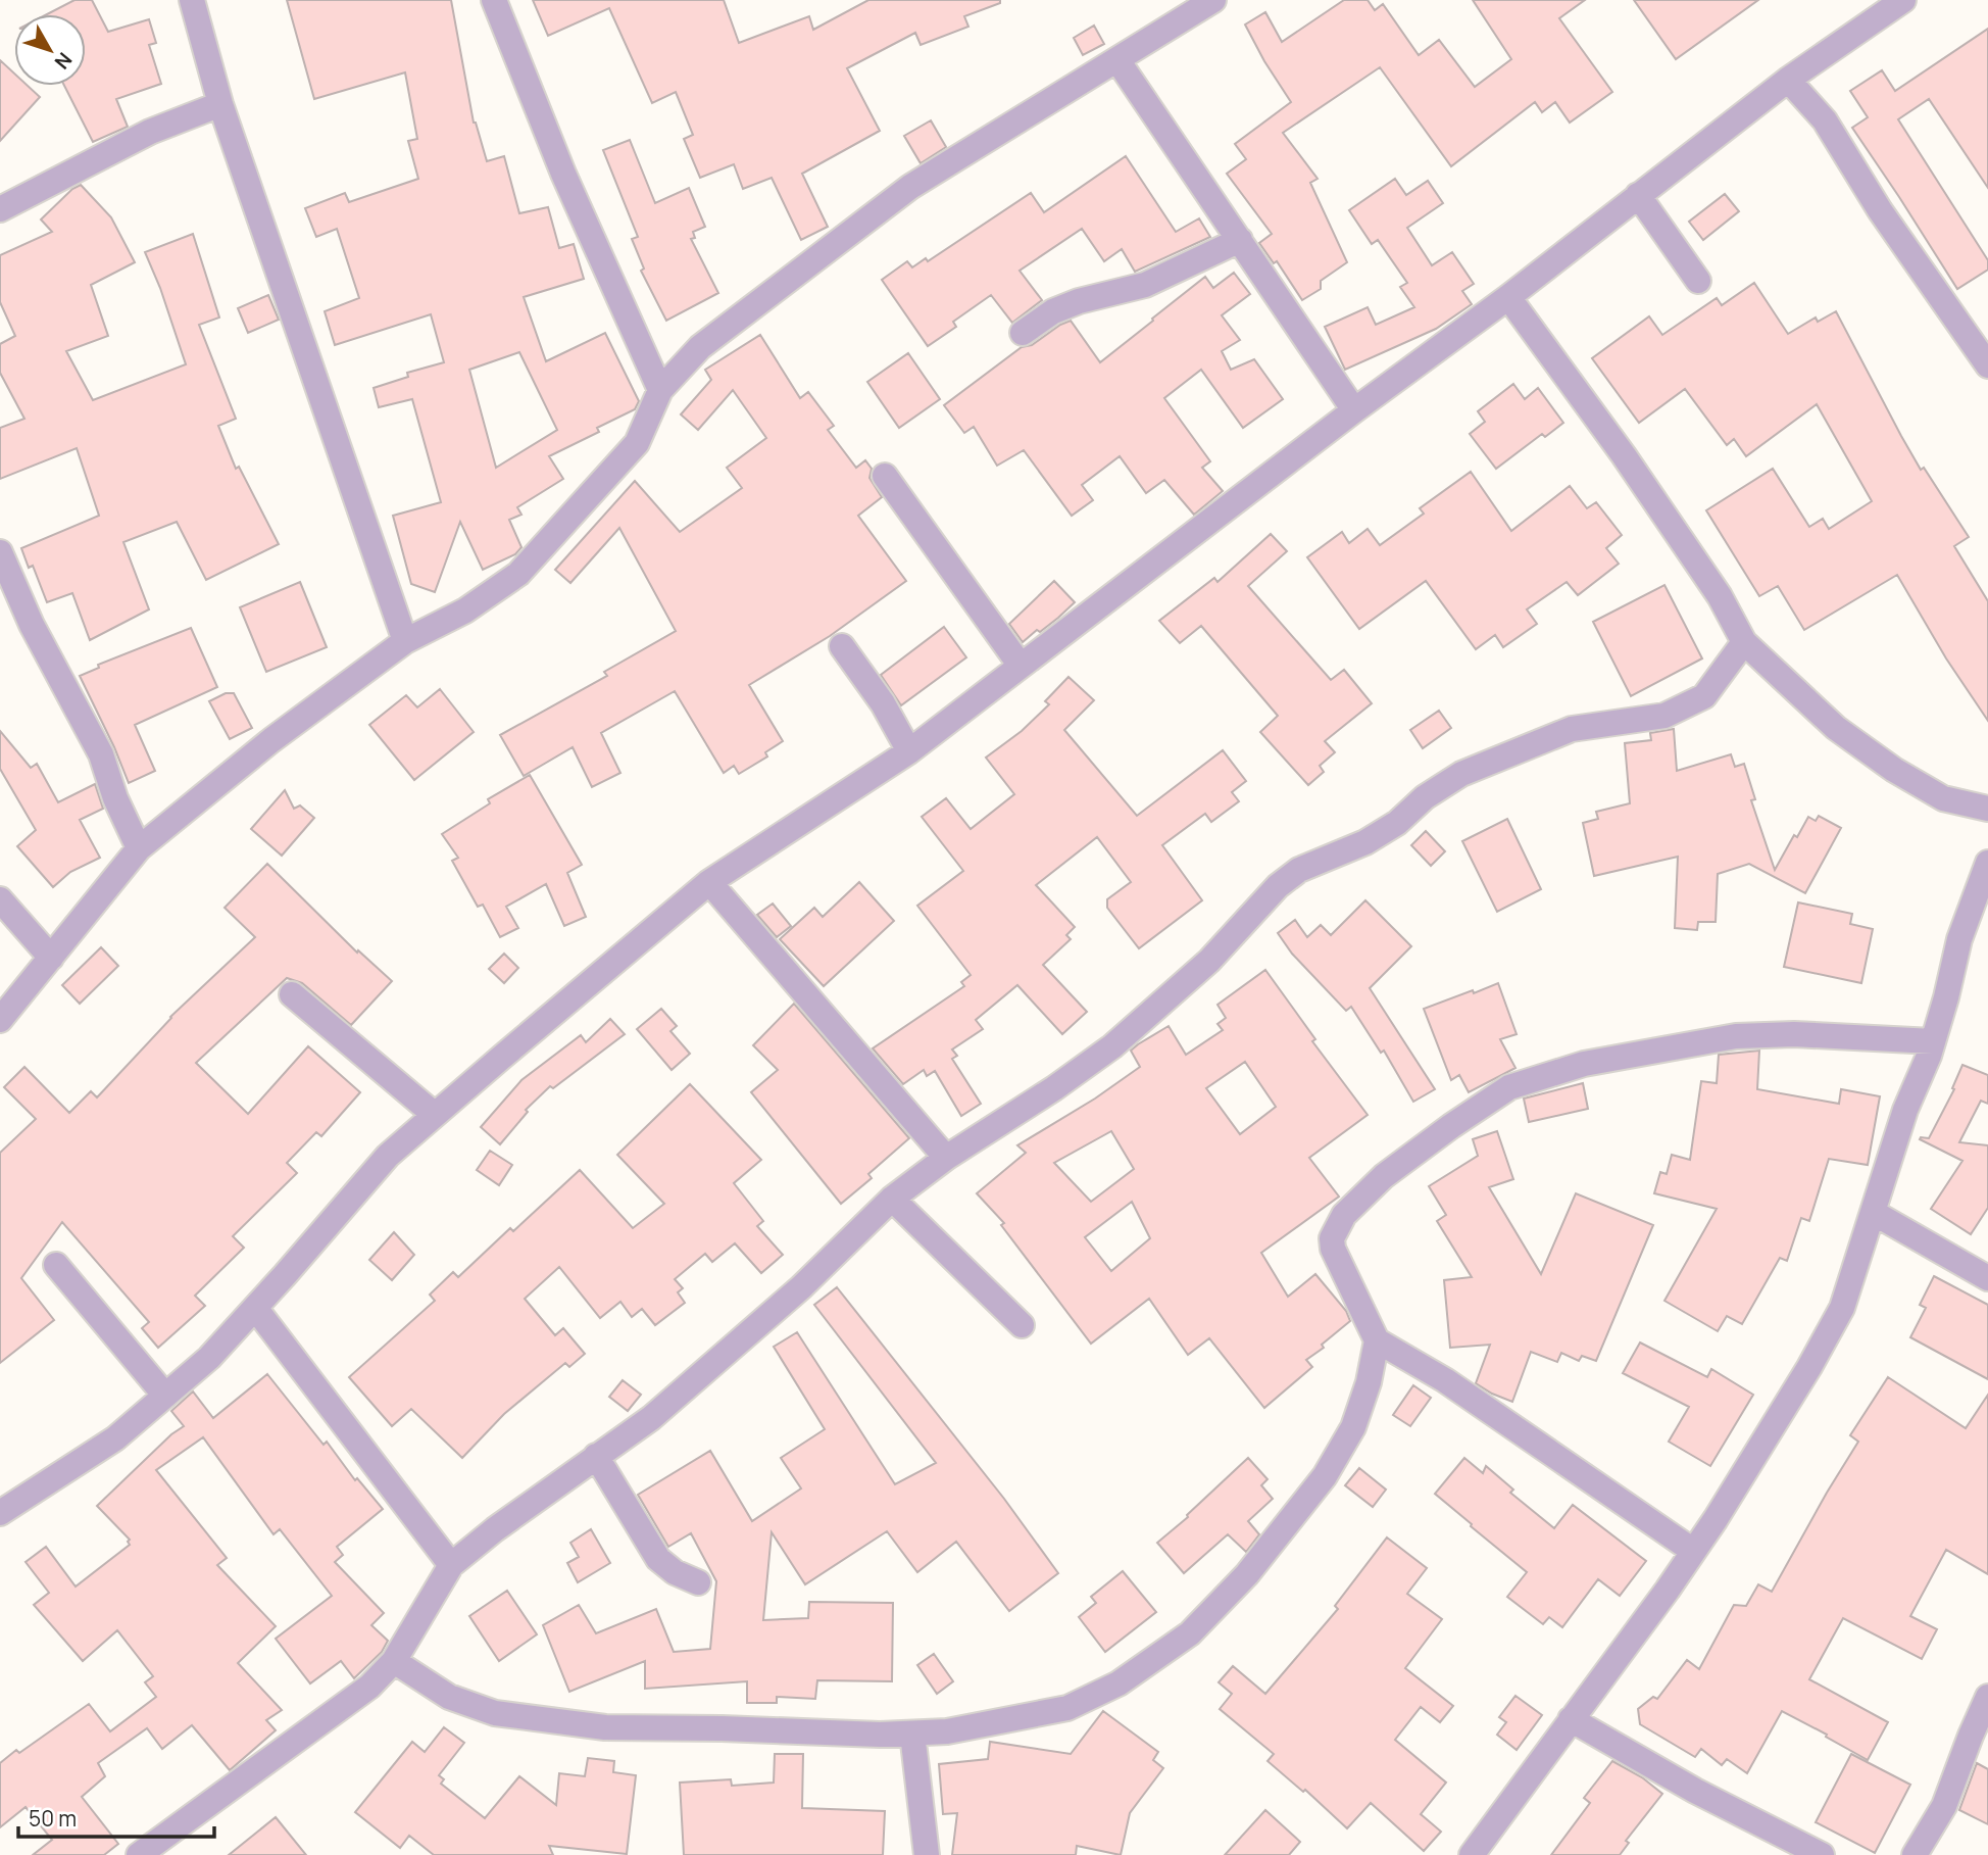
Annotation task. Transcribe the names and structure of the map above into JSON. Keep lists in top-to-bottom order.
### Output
{
  "scale_bar": "50 m",
  "north": "bottom right"
}
